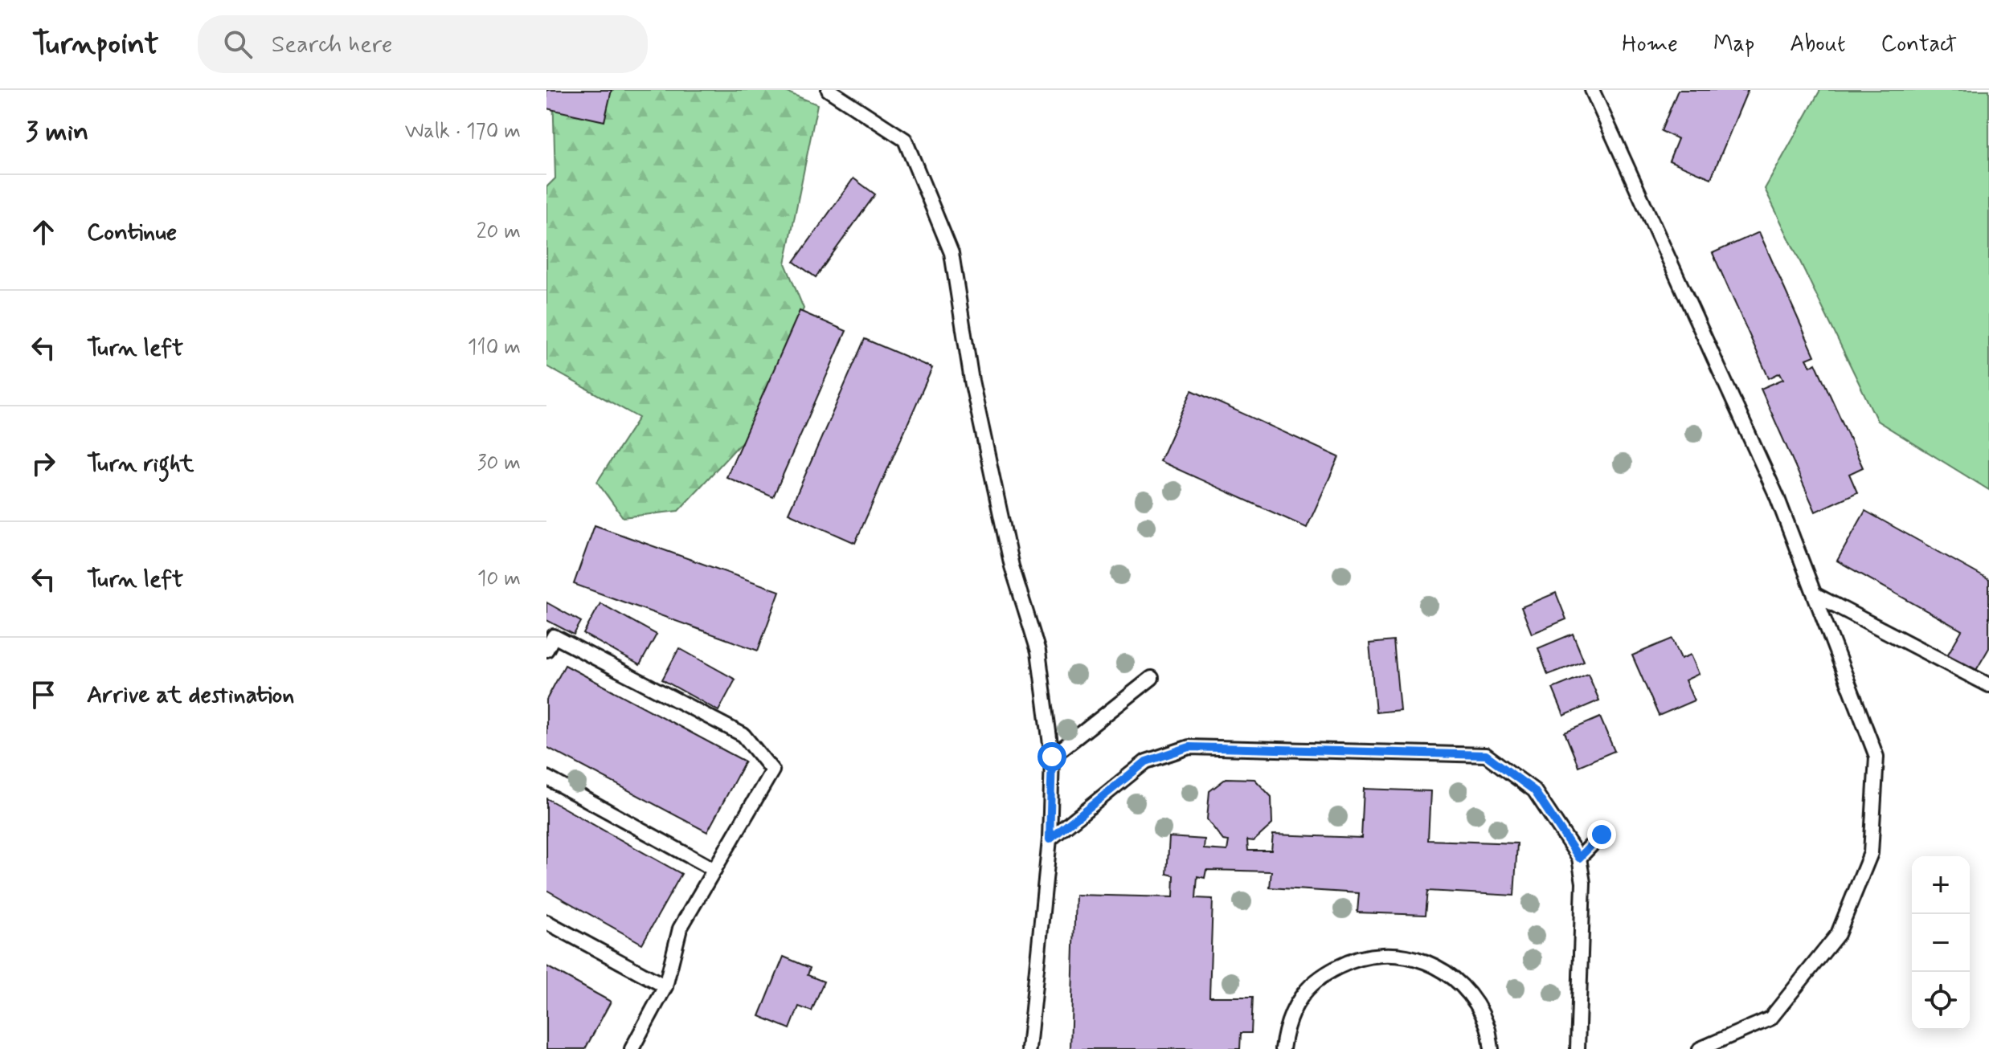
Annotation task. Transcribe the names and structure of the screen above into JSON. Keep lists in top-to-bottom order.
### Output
{
  "page": {
    "header": "Turnpoint",
    "search": "Search here",
    "nav": [
      "Home",
      "Map",
      "About",
      "Contact"
    ],
    "heading": ["3 min", "Walk · 170 m"],
    "list": [
      ["Continue", "20 m"],
      ["Turn left", "110 m"],
      ["Turn right", "30 m"],
      ["Turn left", "10 m"],
      "Arrive at destination"
    ],
    "map_buttons": ["+", "−"]
  }
}
